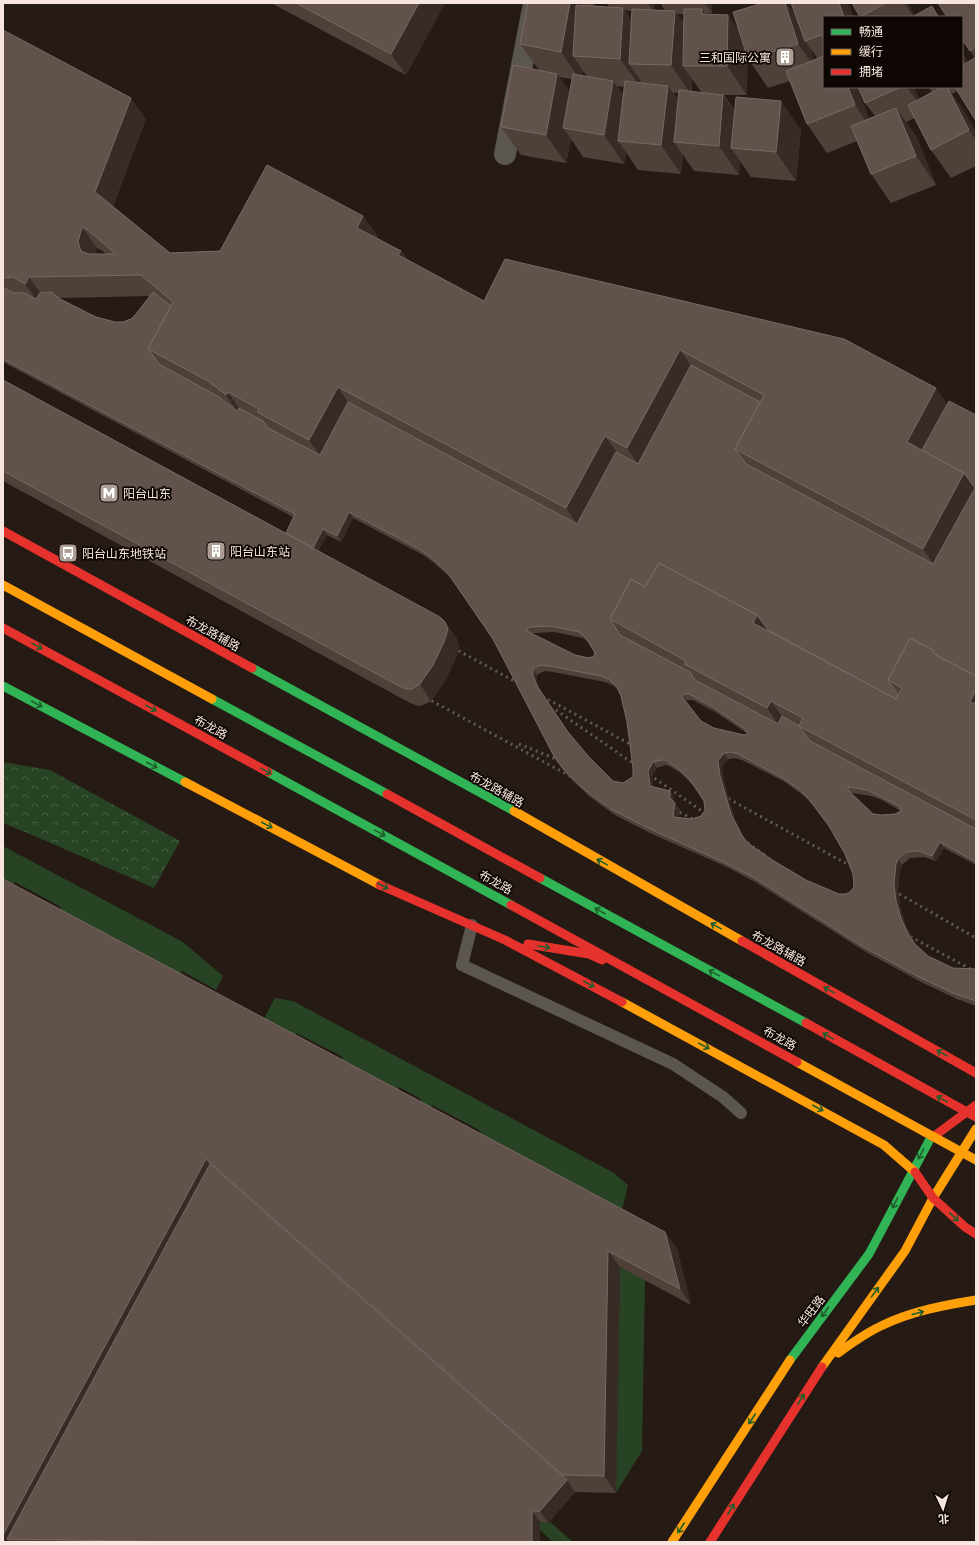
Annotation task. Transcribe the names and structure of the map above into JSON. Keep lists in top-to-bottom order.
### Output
{
  "streets": {
    "main road": ["布龙路辅路", "布龙路", "华旺路"]
  },
  "one_way": ["布龙路辅路"],
  "places": {
    "building": ["三和国际公寓", "阳台山东站"],
    "metro station": ["阳台山东"],
    "bus stop": ["阳台山东地铁站"]
  },
  "legend": ["畅通", "缓行", "拥堵"],
  "north": "bottom"
}
